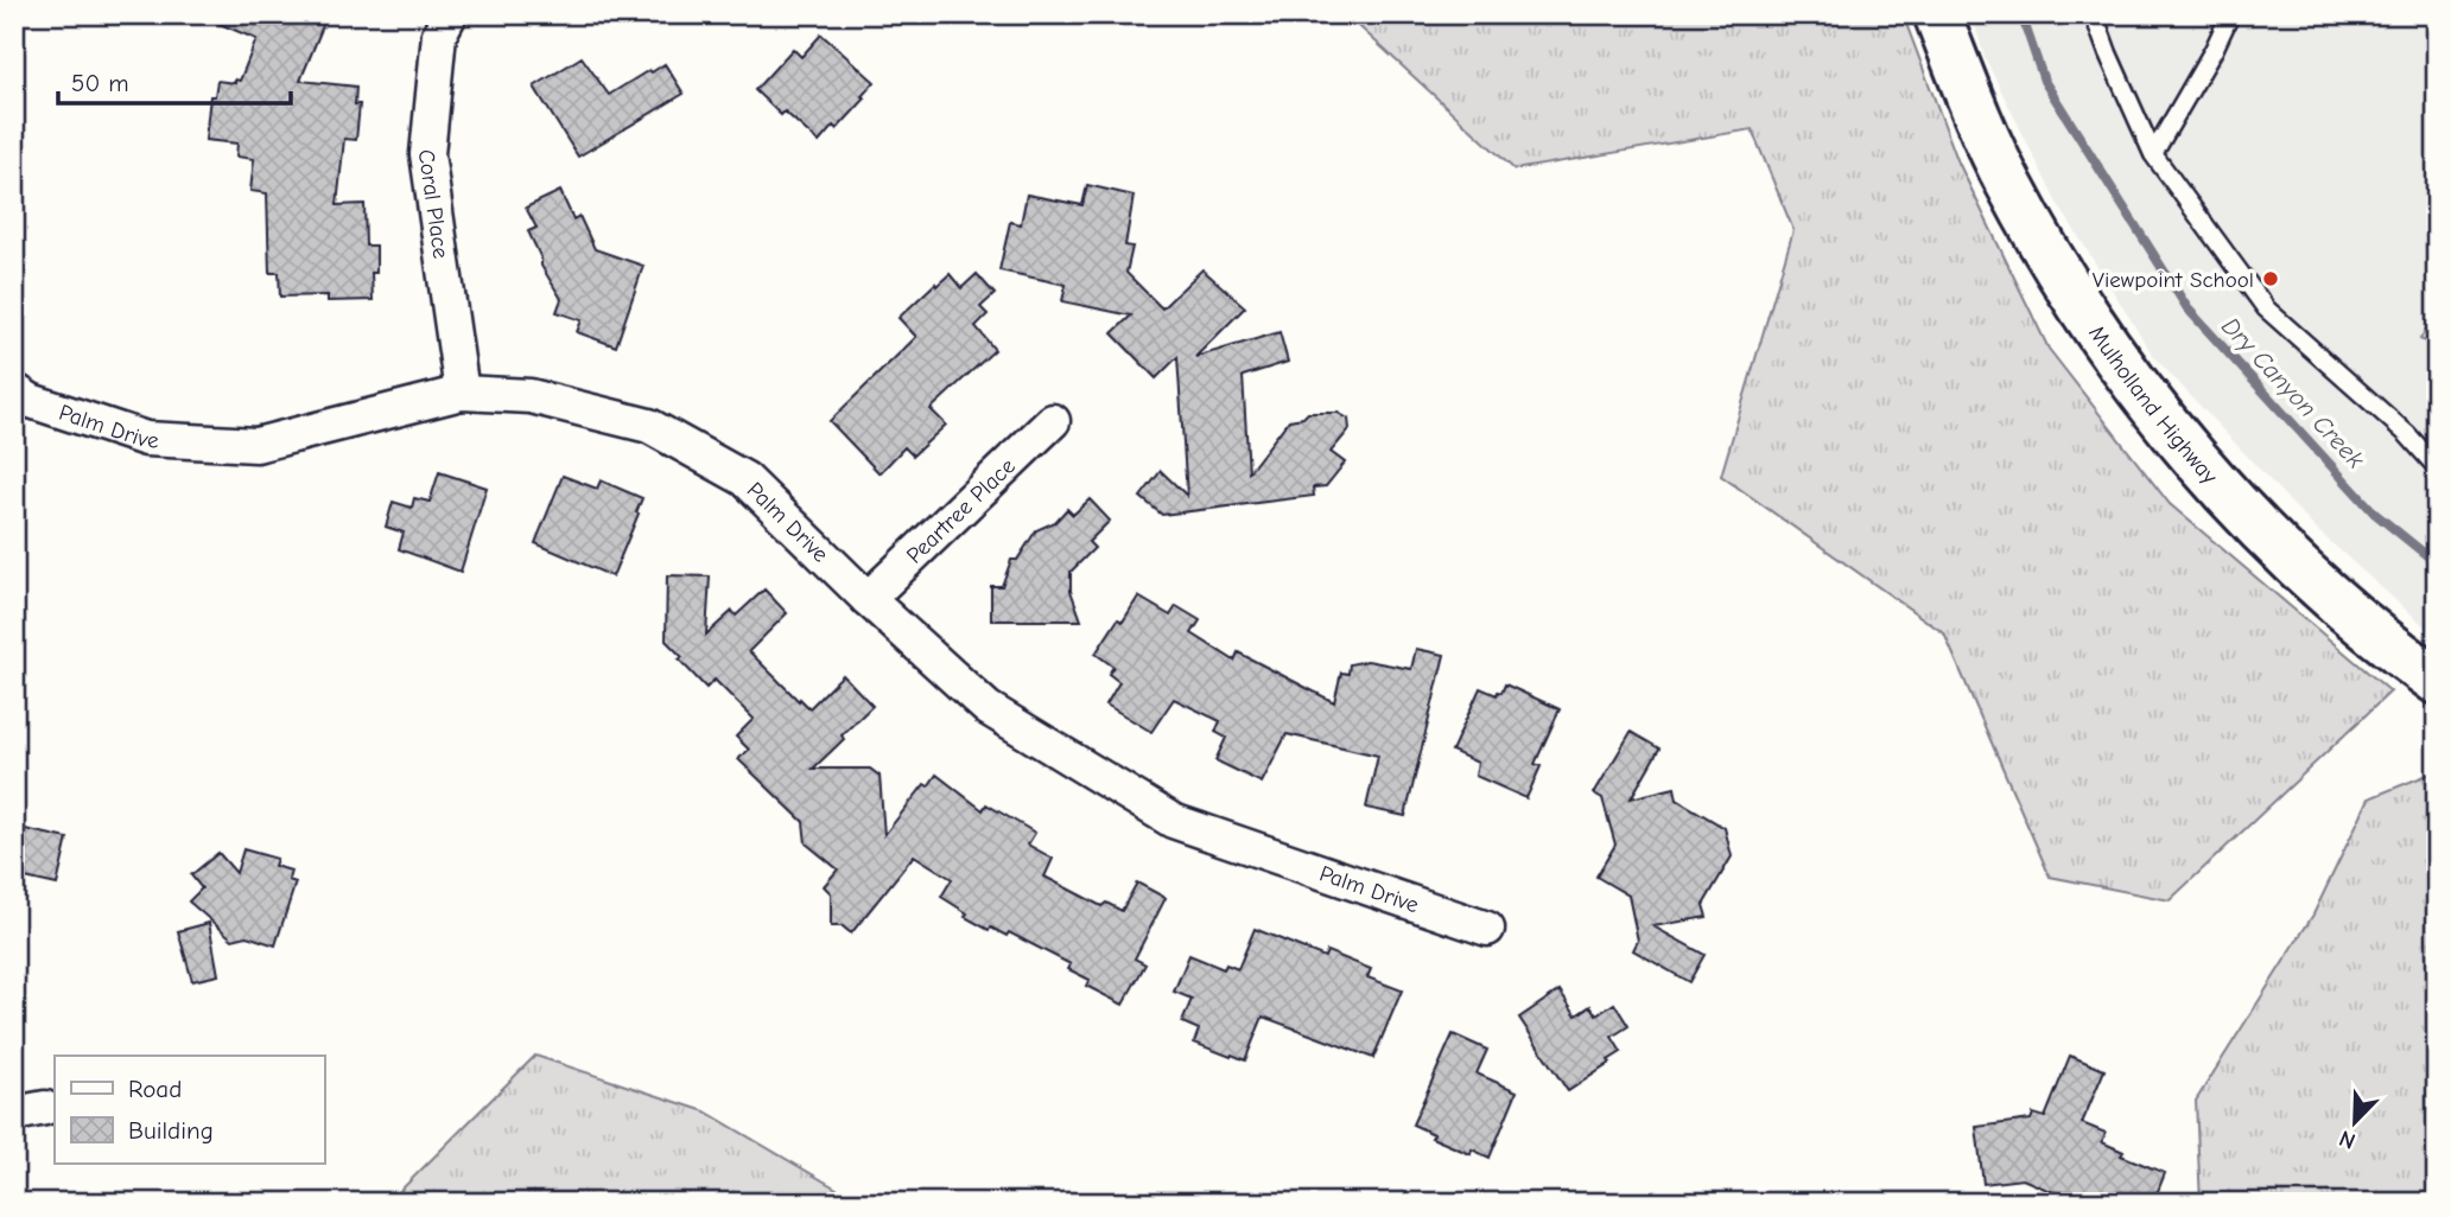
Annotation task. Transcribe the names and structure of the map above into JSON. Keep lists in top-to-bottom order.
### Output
{
  "streets": {
    "main road": ["Mulholland Highway"],
    "street": ["Coral Place", "Palm Drive", "Peartree Place"]
  },
  "crossings": [
    ["Coral Place", "Palm Drive"],
    ["Palm Drive", "Peartree Place"]
  ],
  "water": ["Dry Canyon Creek"],
  "places": ["Viewpoint School"],
  "legend": ["Road", "Building"],
  "scale_bar": "50 m",
  "north": "bottom left"
}
